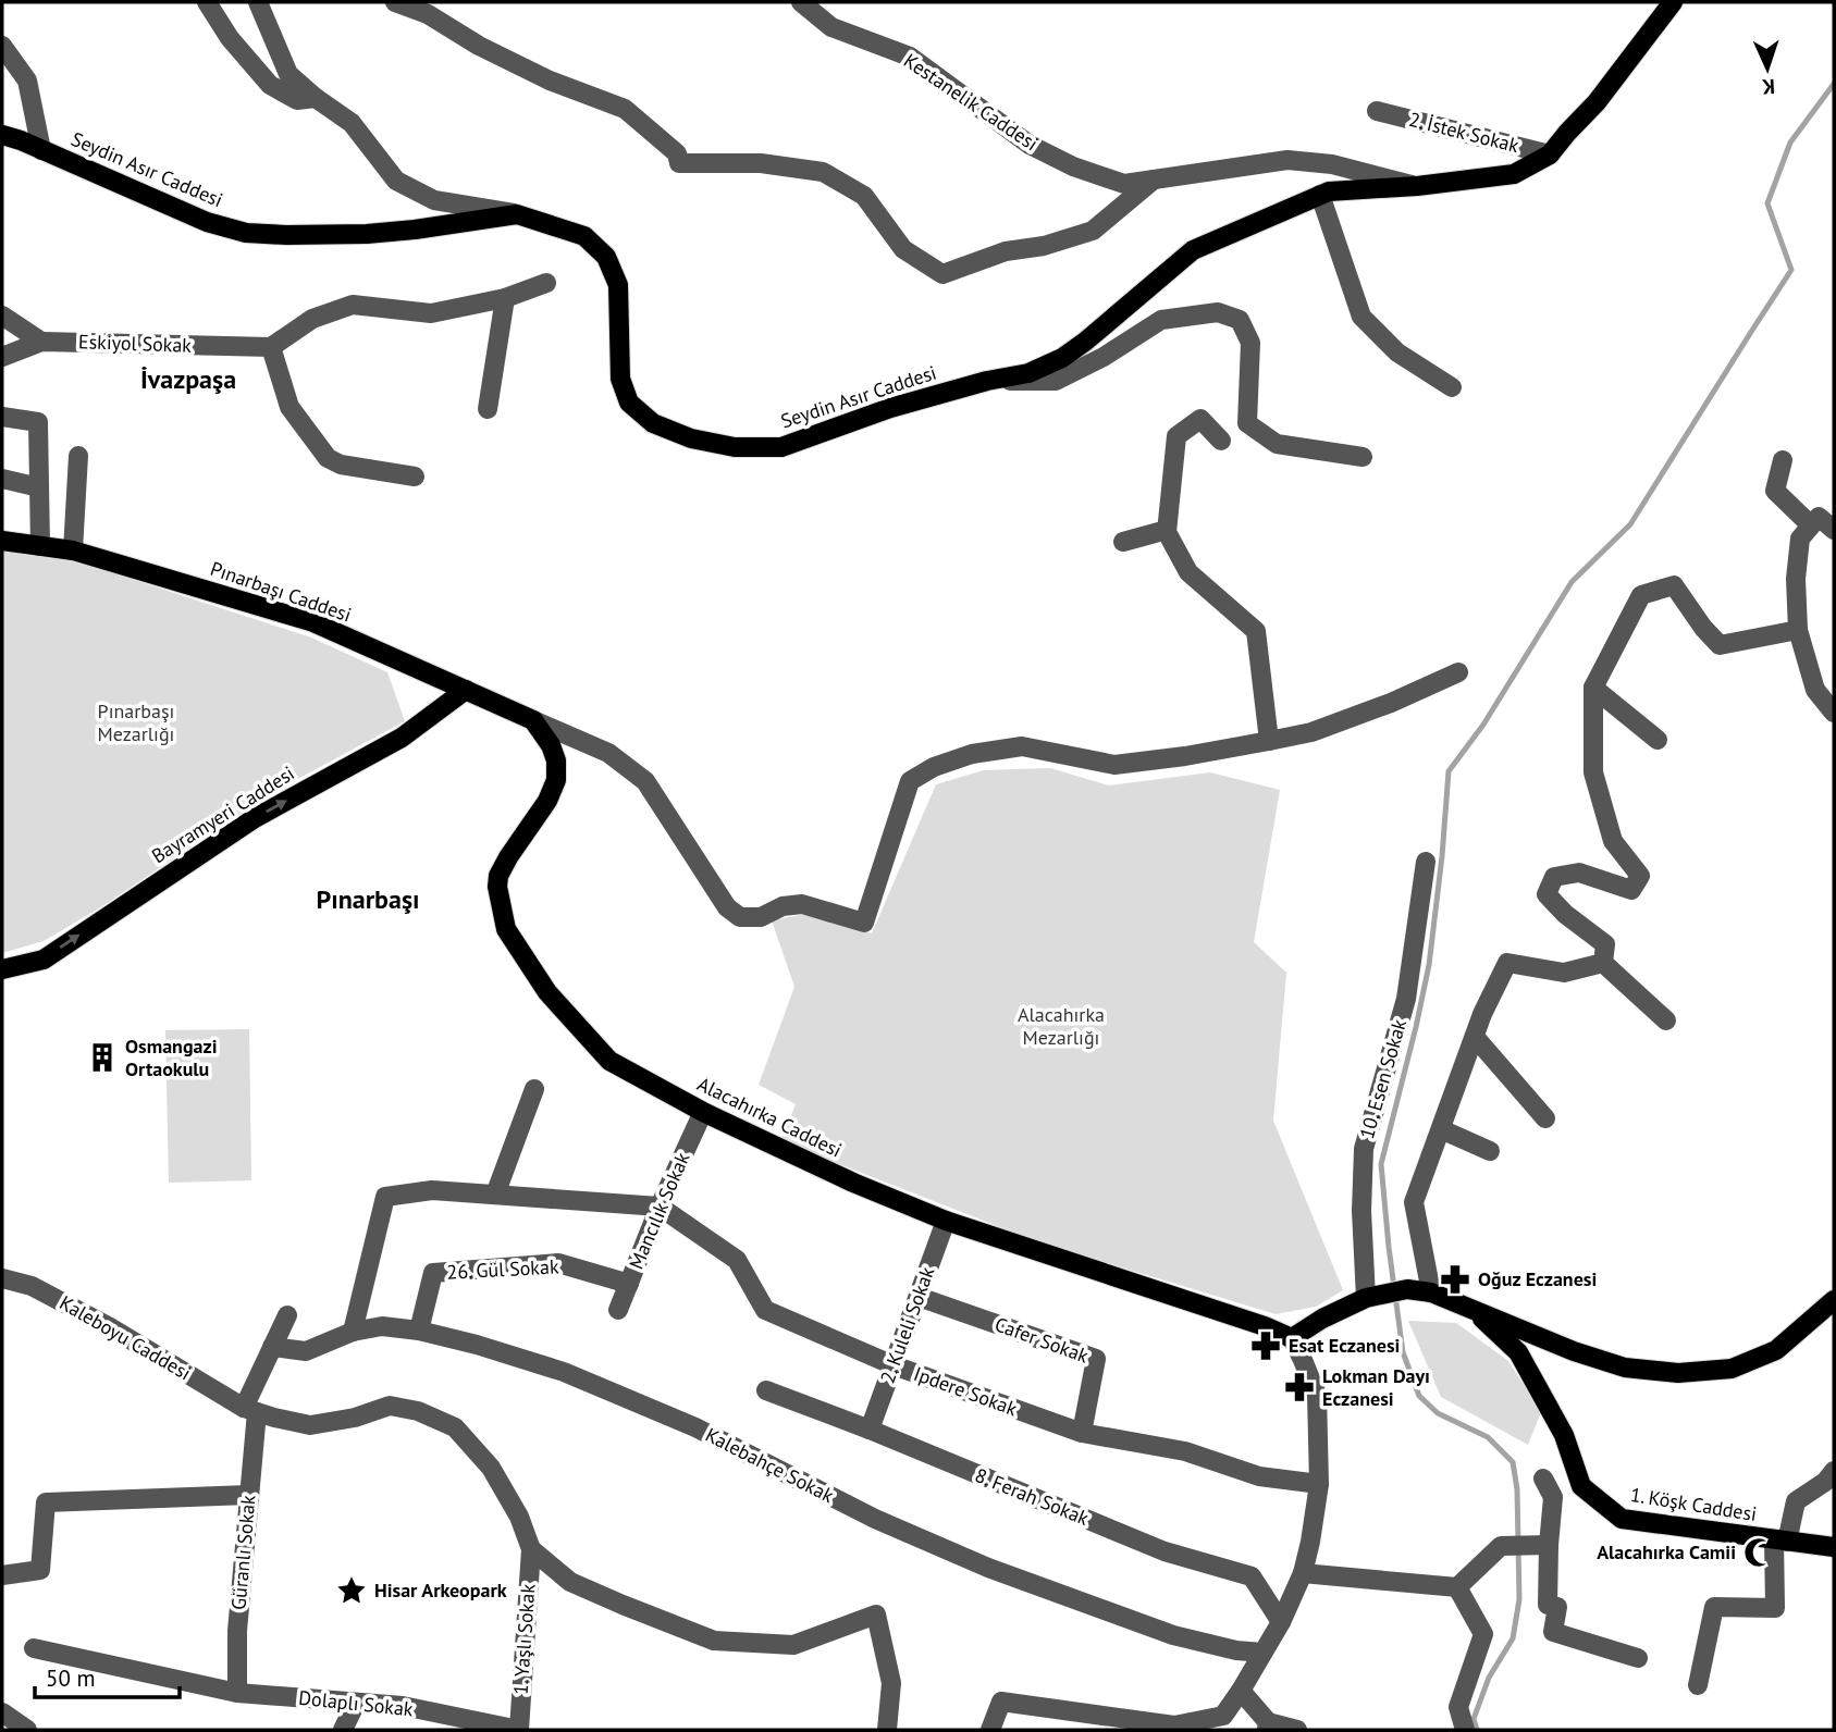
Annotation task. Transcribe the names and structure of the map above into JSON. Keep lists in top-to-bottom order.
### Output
{
  "streets": {
    "main road": [
      "Seydin Asır Caddesi",
      "Pınarbaşı Caddesi",
      "Bayramyeri Caddesi",
      "Alacahırka Caddesi",
      "1. Köşk Caddesi"
    ],
    "street": [
      "Kestanelik Caddesi",
      "2. İstek Sokak",
      "Eskiyol Sokak",
      "10. Esen Sokak",
      "Mancılık Sokak",
      "26. Gül Sokak",
      "2. Kuleli Sokak",
      "Kaleboyu Caddesi",
      "Cafer Sokak",
      "Ipdere Sokak",
      "Kalebahçe Sokak",
      "8. Ferah Sokak",
      "Güranlı Sokak",
      "1. Yaşlı Sokak",
      "Dolaplı Sokak"
    ]
  },
  "crossings": [
    ["Kestanelik Caddesi", "Seydin Asır Caddesi"],
    ["2. İstek Sokak", "Seydin Asır Caddesi"],
    ["Pınarbaşı Caddesi", "Bayramyeri Caddesi"],
    ["Pınarbaşı Caddesi", "Alacahırka Caddesi"],
    ["Alacahırka Caddesi", "Mancılık Sokak"],
    ["Alacahırka Caddesi", "2. Kuleli Sokak"],
    ["Mancılık Sokak", "26. Gül Sokak"],
    ["Mancılık Sokak", "Ipdere Sokak"],
    ["26. Gül Sokak", "Kalebahçe Sokak"],
    ["2. Kuleli Sokak", "Cafer Sokak"],
    ["2. Kuleli Sokak", "Ipdere Sokak"],
    ["2. Kuleli Sokak", "8. Ferah Sokak"],
    ["Kaleboyu Caddesi", "Güranlı Sokak"],
    ["Kaleboyu Caddesi", "1. Yaşlı Sokak"],
    ["Cafer Sokak", "Ipdere Sokak"],
    ["Kalebahçe Sokak", "Güranlı Sokak"],
    ["Güranlı Sokak", "Dolaplı Sokak"],
    ["1. Yaşlı Sokak", "Dolaplı Sokak"]
  ],
  "one_way": ["Bayramyeri Caddesi"],
  "districts": ["İvazpaşa", "Pınarbaşı"],
  "parks": ["Pınarbaşı Mezarlığı", "Alacahırka Mezarlığı"],
  "places": {
    "building": ["Osmangazi Ortaokulu"],
    "pharmacy": ["Oğuz Eczanesi", "Esat Eczanesi", "Lokman Dayı Eczanesi"],
    "mosque": ["Alacahırka Camii"],
    "place": ["Hisar Arkeopark"]
  },
  "scale_bar": "50 m",
  "north": "bottom"
}
